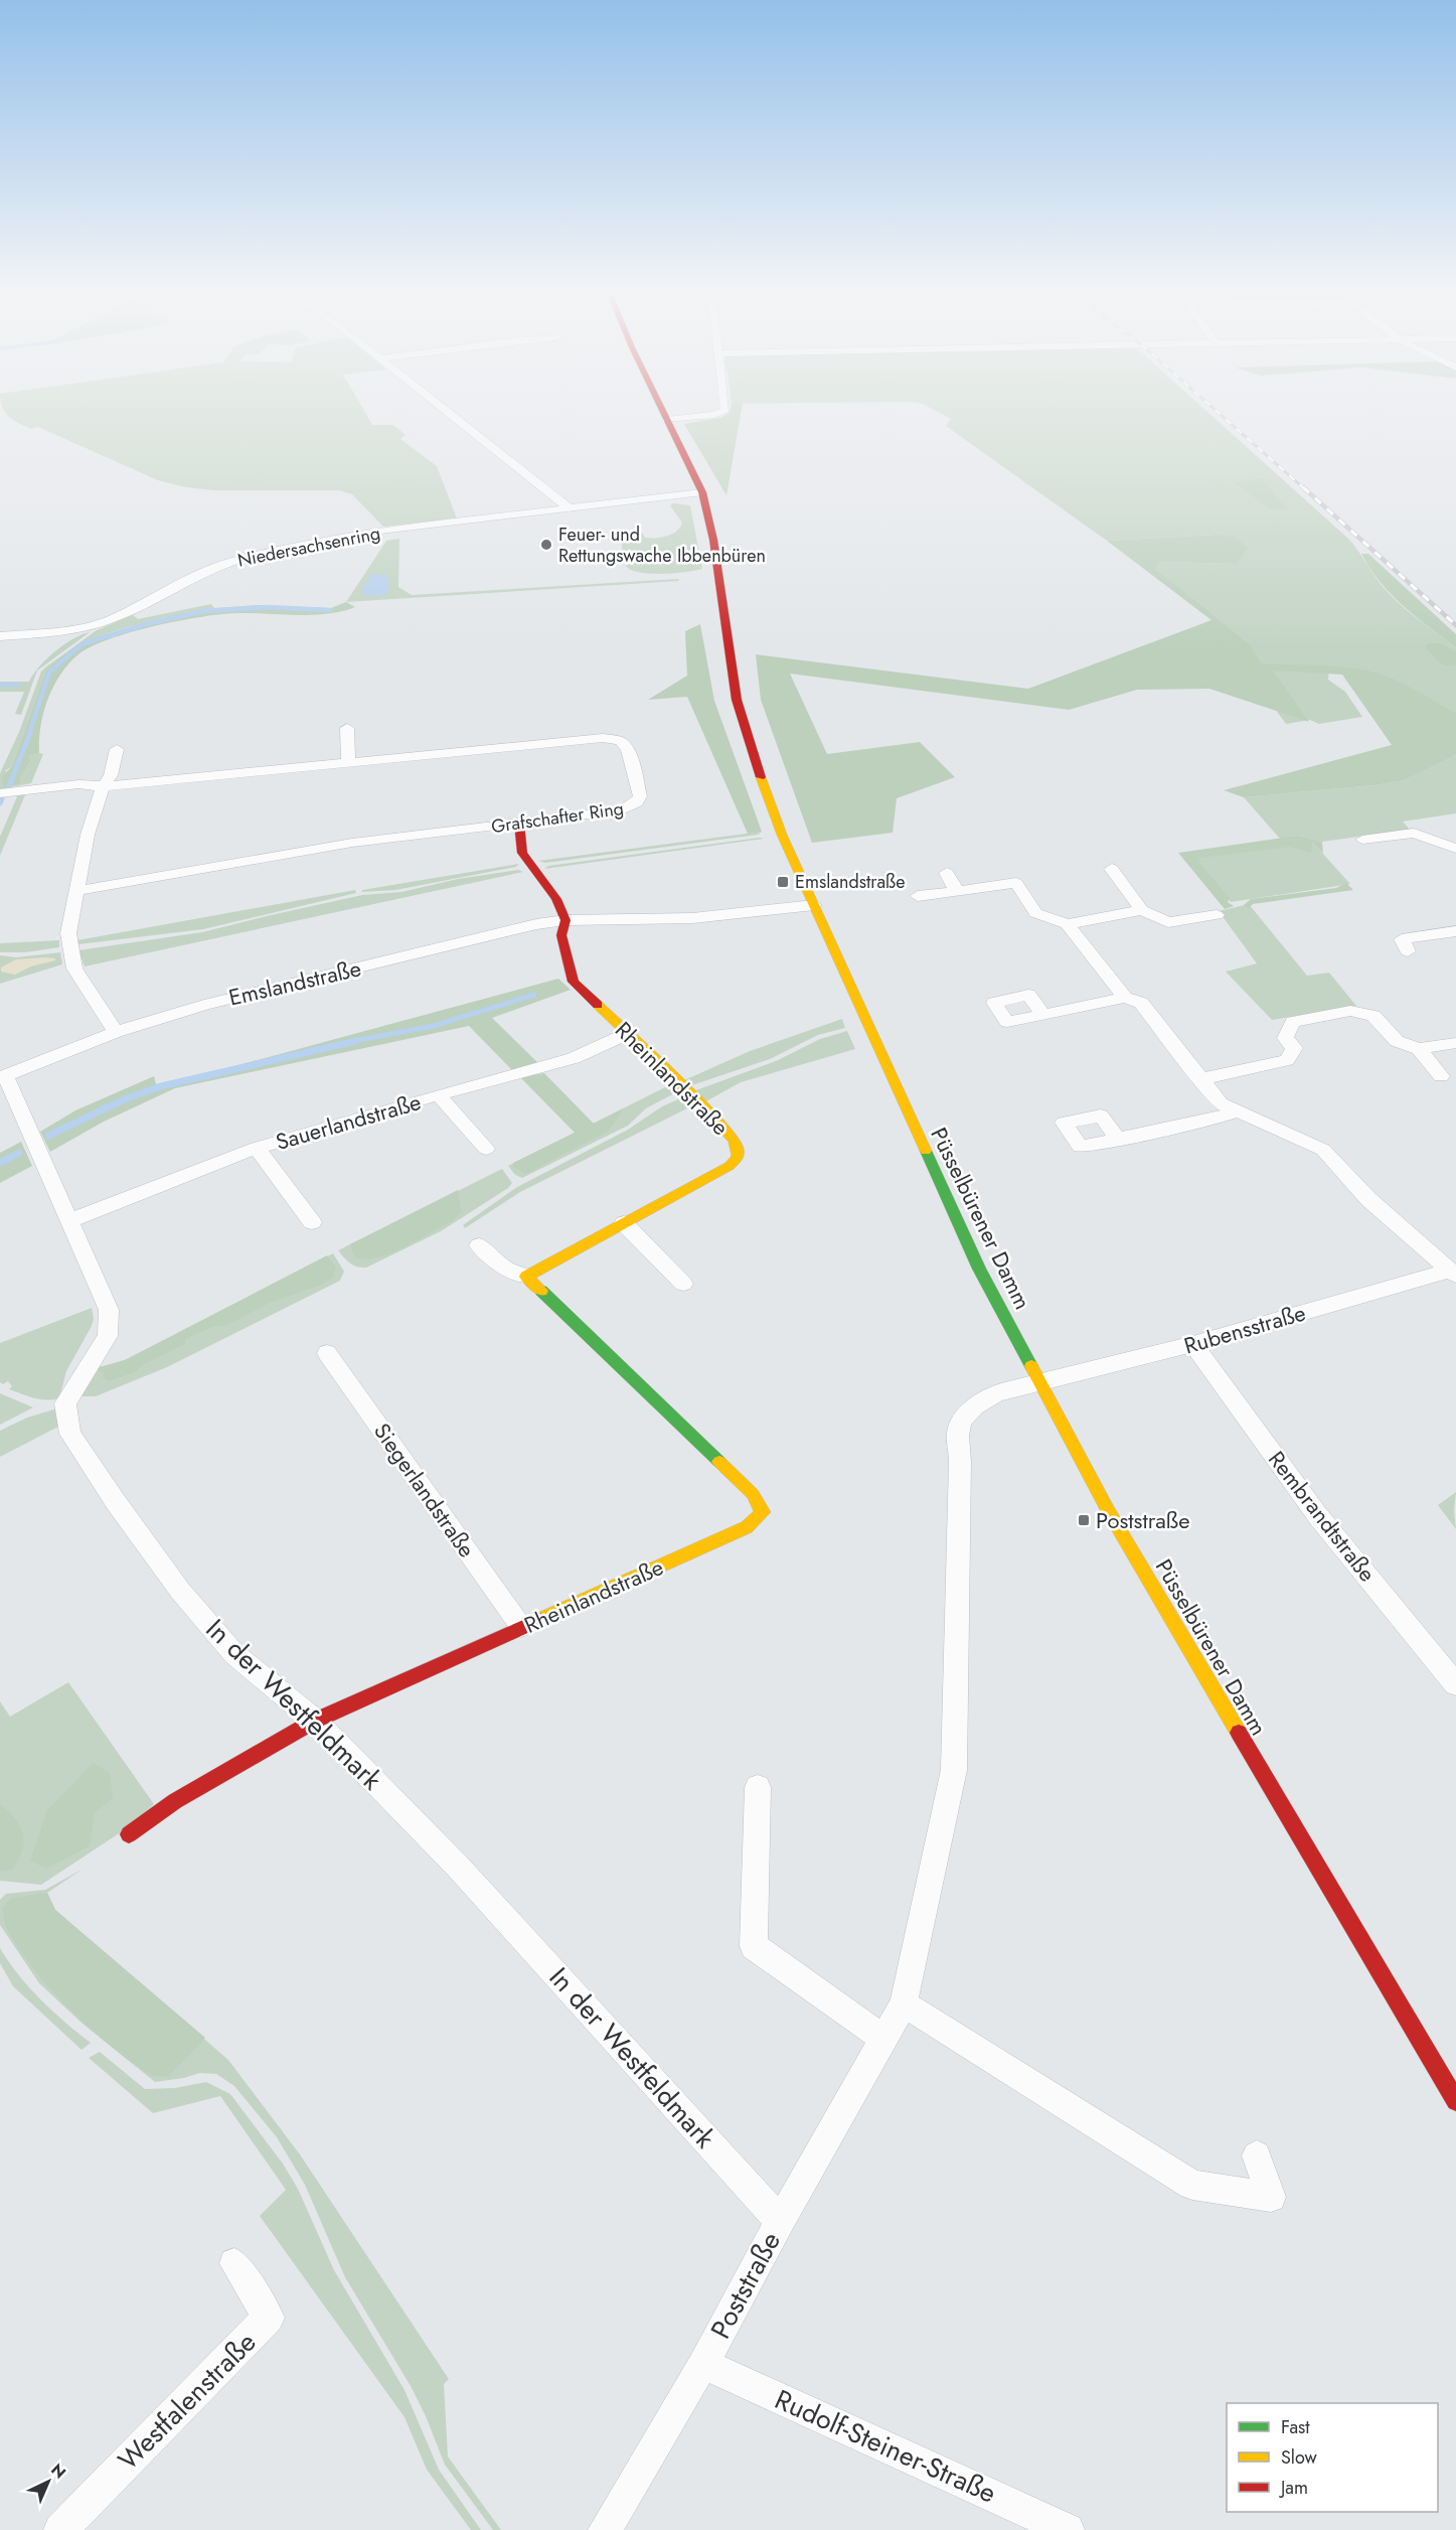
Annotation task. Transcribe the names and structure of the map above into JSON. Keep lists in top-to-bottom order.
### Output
{
  "streets": {
    "main road": ["Rheinlandstraße", "Püsselbürener Damm"],
    "street": [
      "Niedersachsenring",
      "Grafschafter Ring",
      "Emslandstraße",
      "Sauerlandstraße",
      "Rubensstraße",
      "Siegerlandstraße",
      "Rembrandtstraße",
      "In der Westfeldmark",
      "Poststraße",
      "Westfalenstraße",
      "Rudolf-Steiner-Straße"
    ]
  },
  "crossings": [
    ["Niedersachsenring", "Püsselbürener Damm"],
    ["Emslandstraße", "Rheinlandstraße"],
    ["Emslandstraße", "Püsselbürener Damm"],
    ["Emslandstraße", "In der Westfeldmark"],
    ["Rheinlandstraße", "Sauerlandstraße"],
    ["Rheinlandstraße", "Siegerlandstraße"],
    ["Rheinlandstraße", "In der Westfeldmark"],
    ["Sauerlandstraße", "In der Westfeldmark"],
    ["Püsselbürener Damm", "Rubensstraße"],
    ["Püsselbürener Damm", "Poststraße"],
    ["Rubensstraße", "Rembrandtstraße"],
    ["Rubensstraße", "Poststraße"],
    ["In der Westfeldmark", "Poststraße"],
    ["Poststraße", "Rudolf-Steiner-Straße"]
  ],
  "places": {
    "other": ["Feuer- und Rettungswache Ibbenbüren"],
    "transit": ["Emslandstraße", "Poststraße"]
  },
  "legend": ["Fast", "Slow", "Jam"],
  "north": "top right"
}
